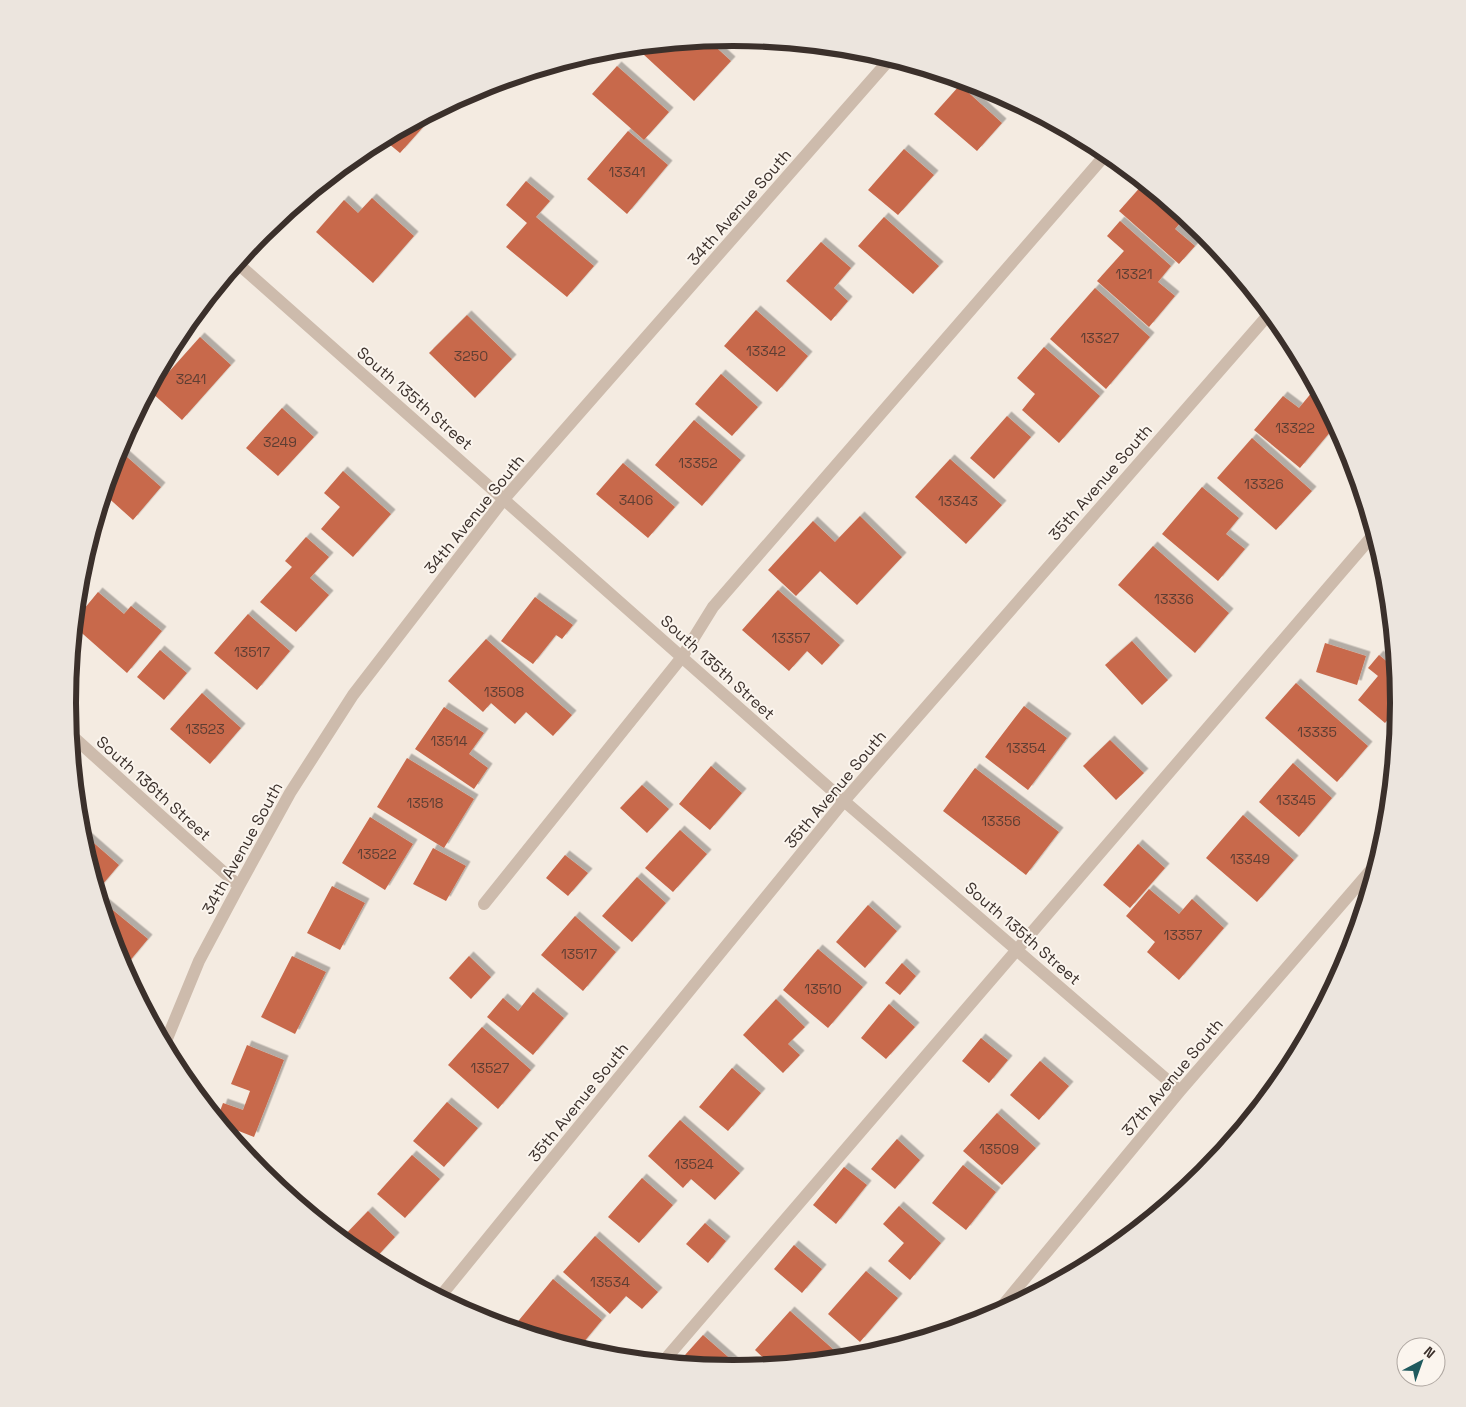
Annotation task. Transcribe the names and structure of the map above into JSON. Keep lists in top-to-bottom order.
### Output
{
  "streets": {
    "street": [
      "34th Avenue South",
      "South 135th Street",
      "35th Avenue South",
      "South 136th Street",
      "37th Avenue South"
    ]
  },
  "crossings": [
    ["34th Avenue South", "South 135th Street"],
    ["34th Avenue South", "South 136th Street"],
    ["South 135th Street", "35th Avenue South"],
    ["South 135th Street", "37th Avenue South"]
  ],
  "house_numbers": [
    "13341",
    "13321",
    "13327",
    "13342",
    "3250",
    "3241",
    "13322",
    "3249",
    "13352",
    "13326",
    "3406",
    "13343",
    "13336",
    "13357",
    "13517",
    "13508",
    "13523",
    "13335",
    "13514",
    "13354",
    "13345",
    "13518",
    "13356",
    "13522",
    "13349",
    "13357",
    "13517",
    "13510",
    "13527",
    "13509",
    "13524",
    "13534"
  ],
  "north": "top right"
}
